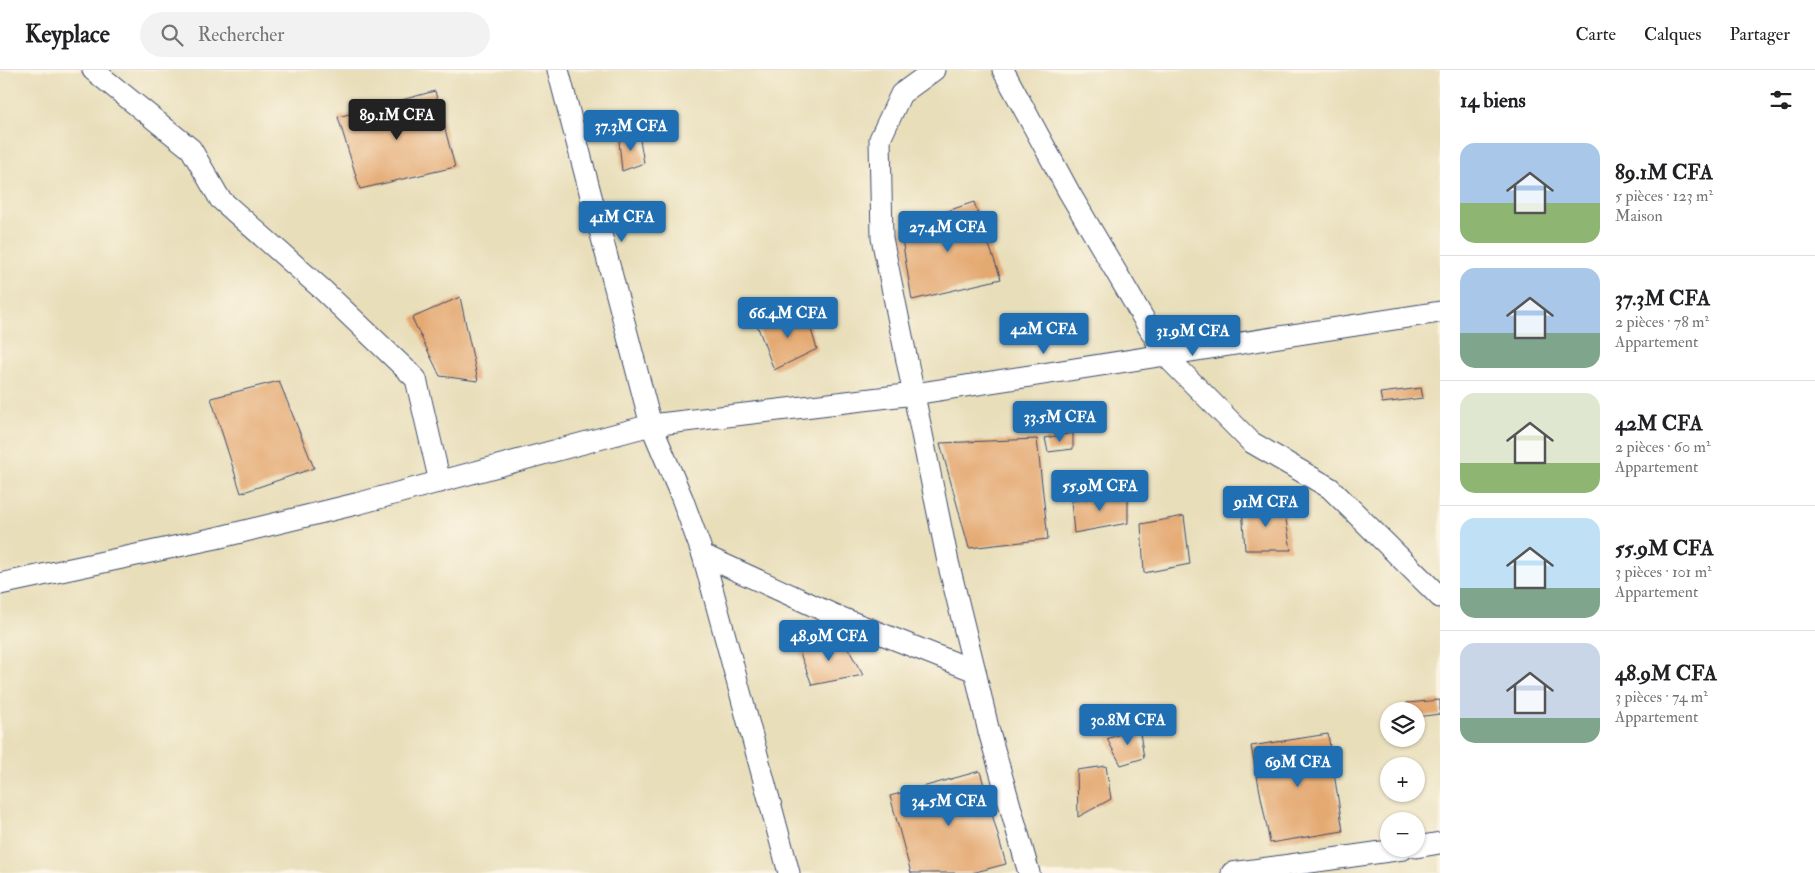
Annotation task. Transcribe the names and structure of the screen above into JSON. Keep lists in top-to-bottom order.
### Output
{
  "page": {
    "header": "Keyplace",
    "search": "Rechercher",
    "nav": ["Carte", "Calques", "Partager"],
    "heading": "14 biens",
    "price": [
      "89.1M CFA",
      "37.3M CFA",
      "41M CFA",
      "27.4M CFA",
      "66.4M CFA",
      "42M CFA",
      "31.9M CFA",
      "33.5M CFA",
      "55.9M CFA",
      "91M CFA",
      "48.9M CFA",
      "30.8M CFA",
      "69M CFA",
      "34.5M CFA"
    ],
    "list": [
      {
        "name": "89.1M CFA",
        "note": "5 pièces · 123 m² · Maison"
      },
      {
        "name": "37.3M CFA",
        "note": "2 pièces · 78 m² · Appartement"
      },
      {
        "name": "42M CFA",
        "note": "2 pièces · 60 m² · Appartement"
      },
      {
        "name": "55.9M CFA",
        "note": "3 pièces · 101 m² · Appartement"
      },
      {
        "name": "48.9M CFA",
        "note": "3 pièces · 74 m² · Appartement"
      }
    ],
    "map_buttons": ["+", "−"]
  }
}
